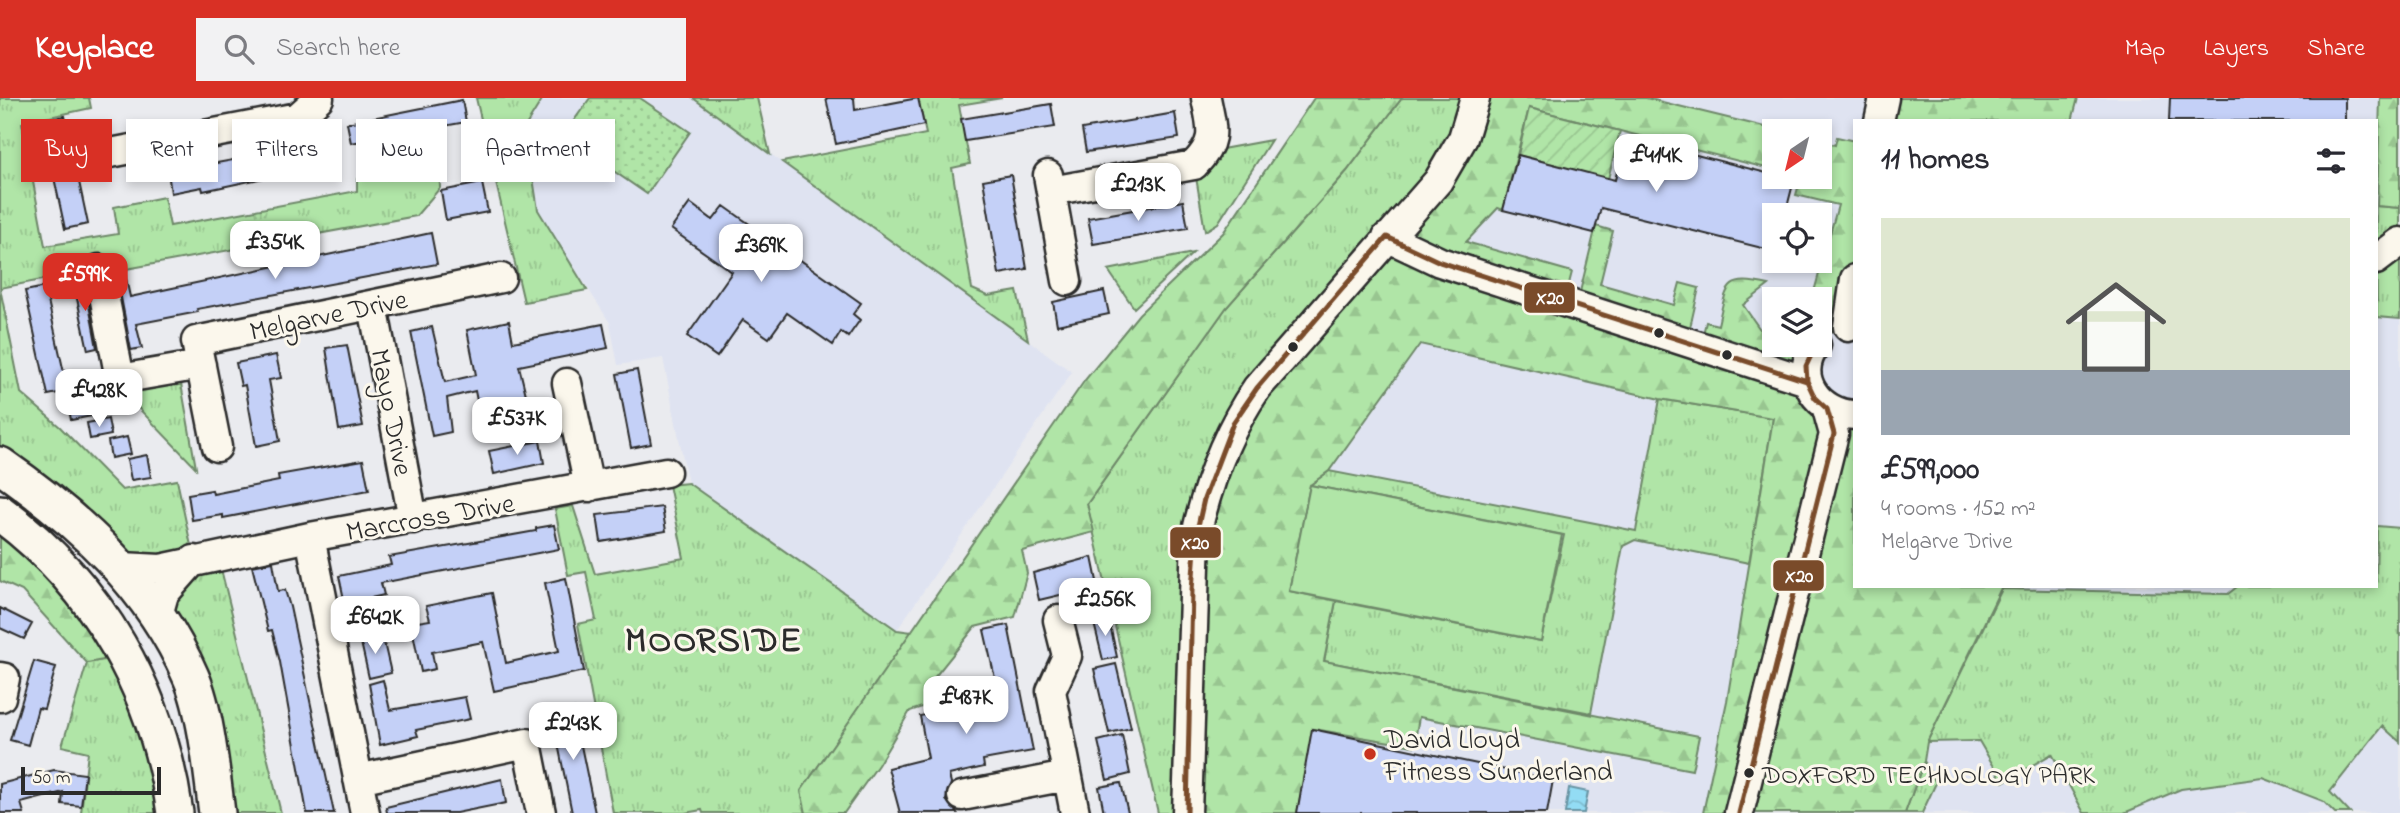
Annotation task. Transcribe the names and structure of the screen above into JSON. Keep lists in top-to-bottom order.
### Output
{
  "streets": {
    "street": ["Melgarve Drive", "Mayo Drive", "Marcross Drive"]
  },
  "crossings": [
    ["Melgarve Drive", "Mayo Drive"],
    ["Mayo Drive", "Marcross Drive"]
  ],
  "districts": ["MOORSIDE"],
  "places": ["David Lloyd Fitness Sunderland", "DOXFORD TECHNOLOGY PARK"],
  "lines": ["transit line X20"],
  "scale_bar": "50 m",
  "north": "bottom left",
  "page": {
    "header": "Keyplace",
    "search": "Search here",
    "nav": ["Map", "Layers", "Share"],
    "chip": [
      "Buy",
      "Rent",
      "Filters",
      "New",
      "Apartment"
    ],
    "heading": "11 homes",
    "price": [
      "£414K",
      "£213K",
      "£354K",
      "£369K",
      "£599K",
      "£428K",
      "£537K",
      "£256K",
      "£642K",
      "£487K",
      "£243K"
    ],
    "list": [
      {
        "name": "£599,000",
        "note": "4 rooms · 152 m² · Melgarve Drive"
      }
    ],
    "scale": "50 m"
  }
}
